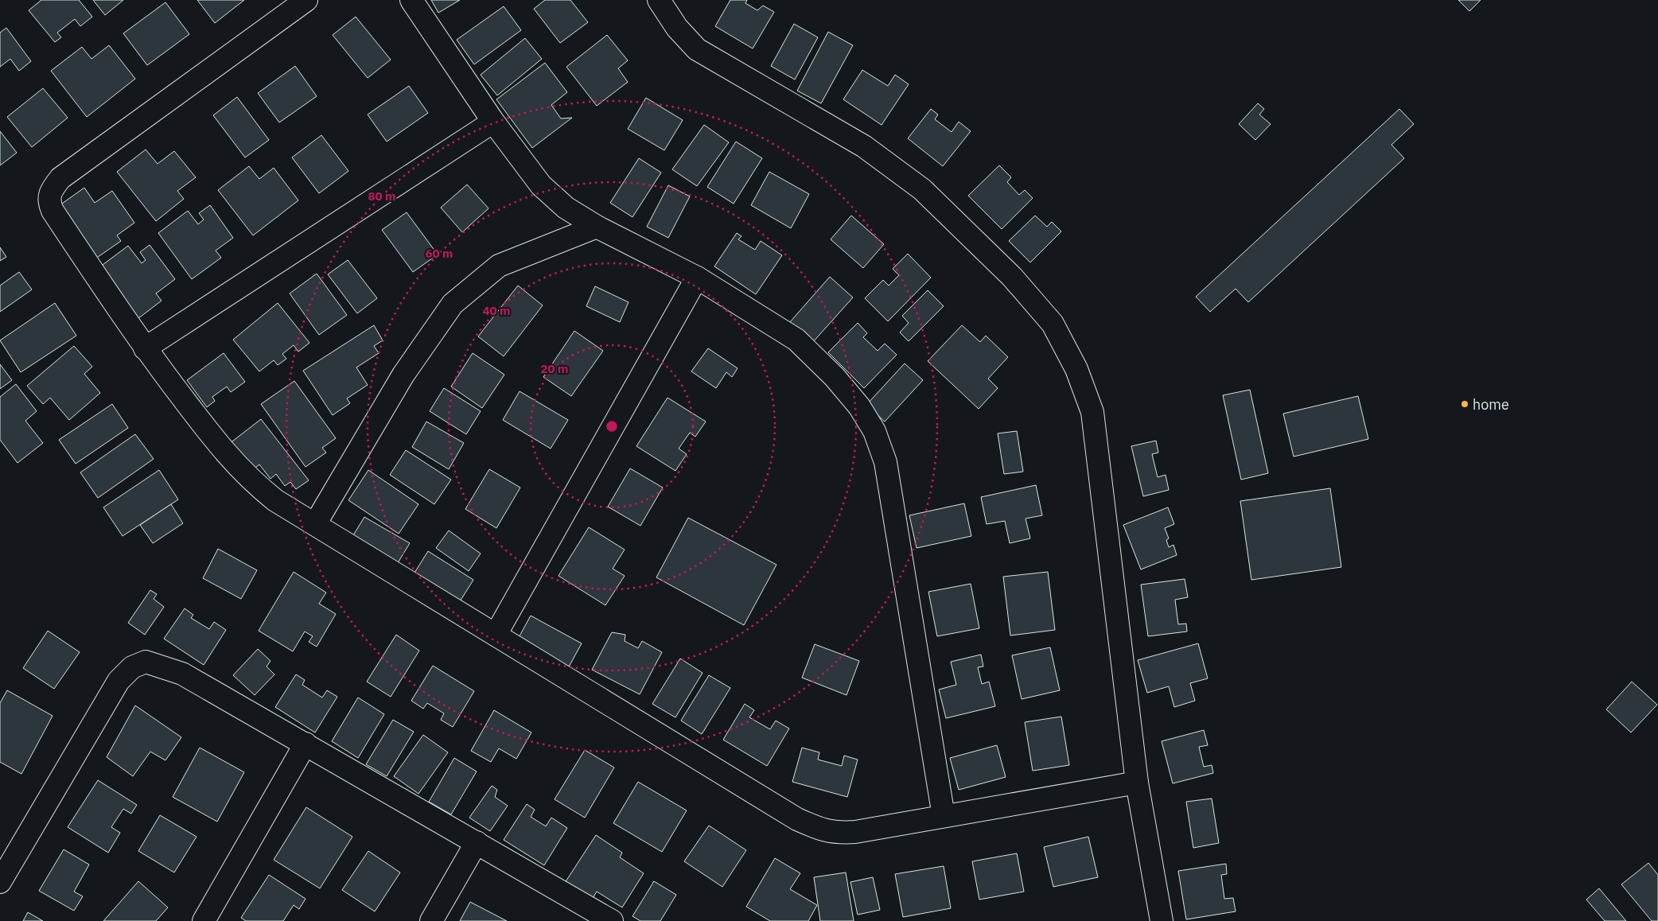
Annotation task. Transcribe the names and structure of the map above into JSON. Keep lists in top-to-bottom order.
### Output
{
  "places": ["home"],
  "rings": [
    "80 m",
    "60 m",
    "40 m",
    "20 m"
  ]
}
